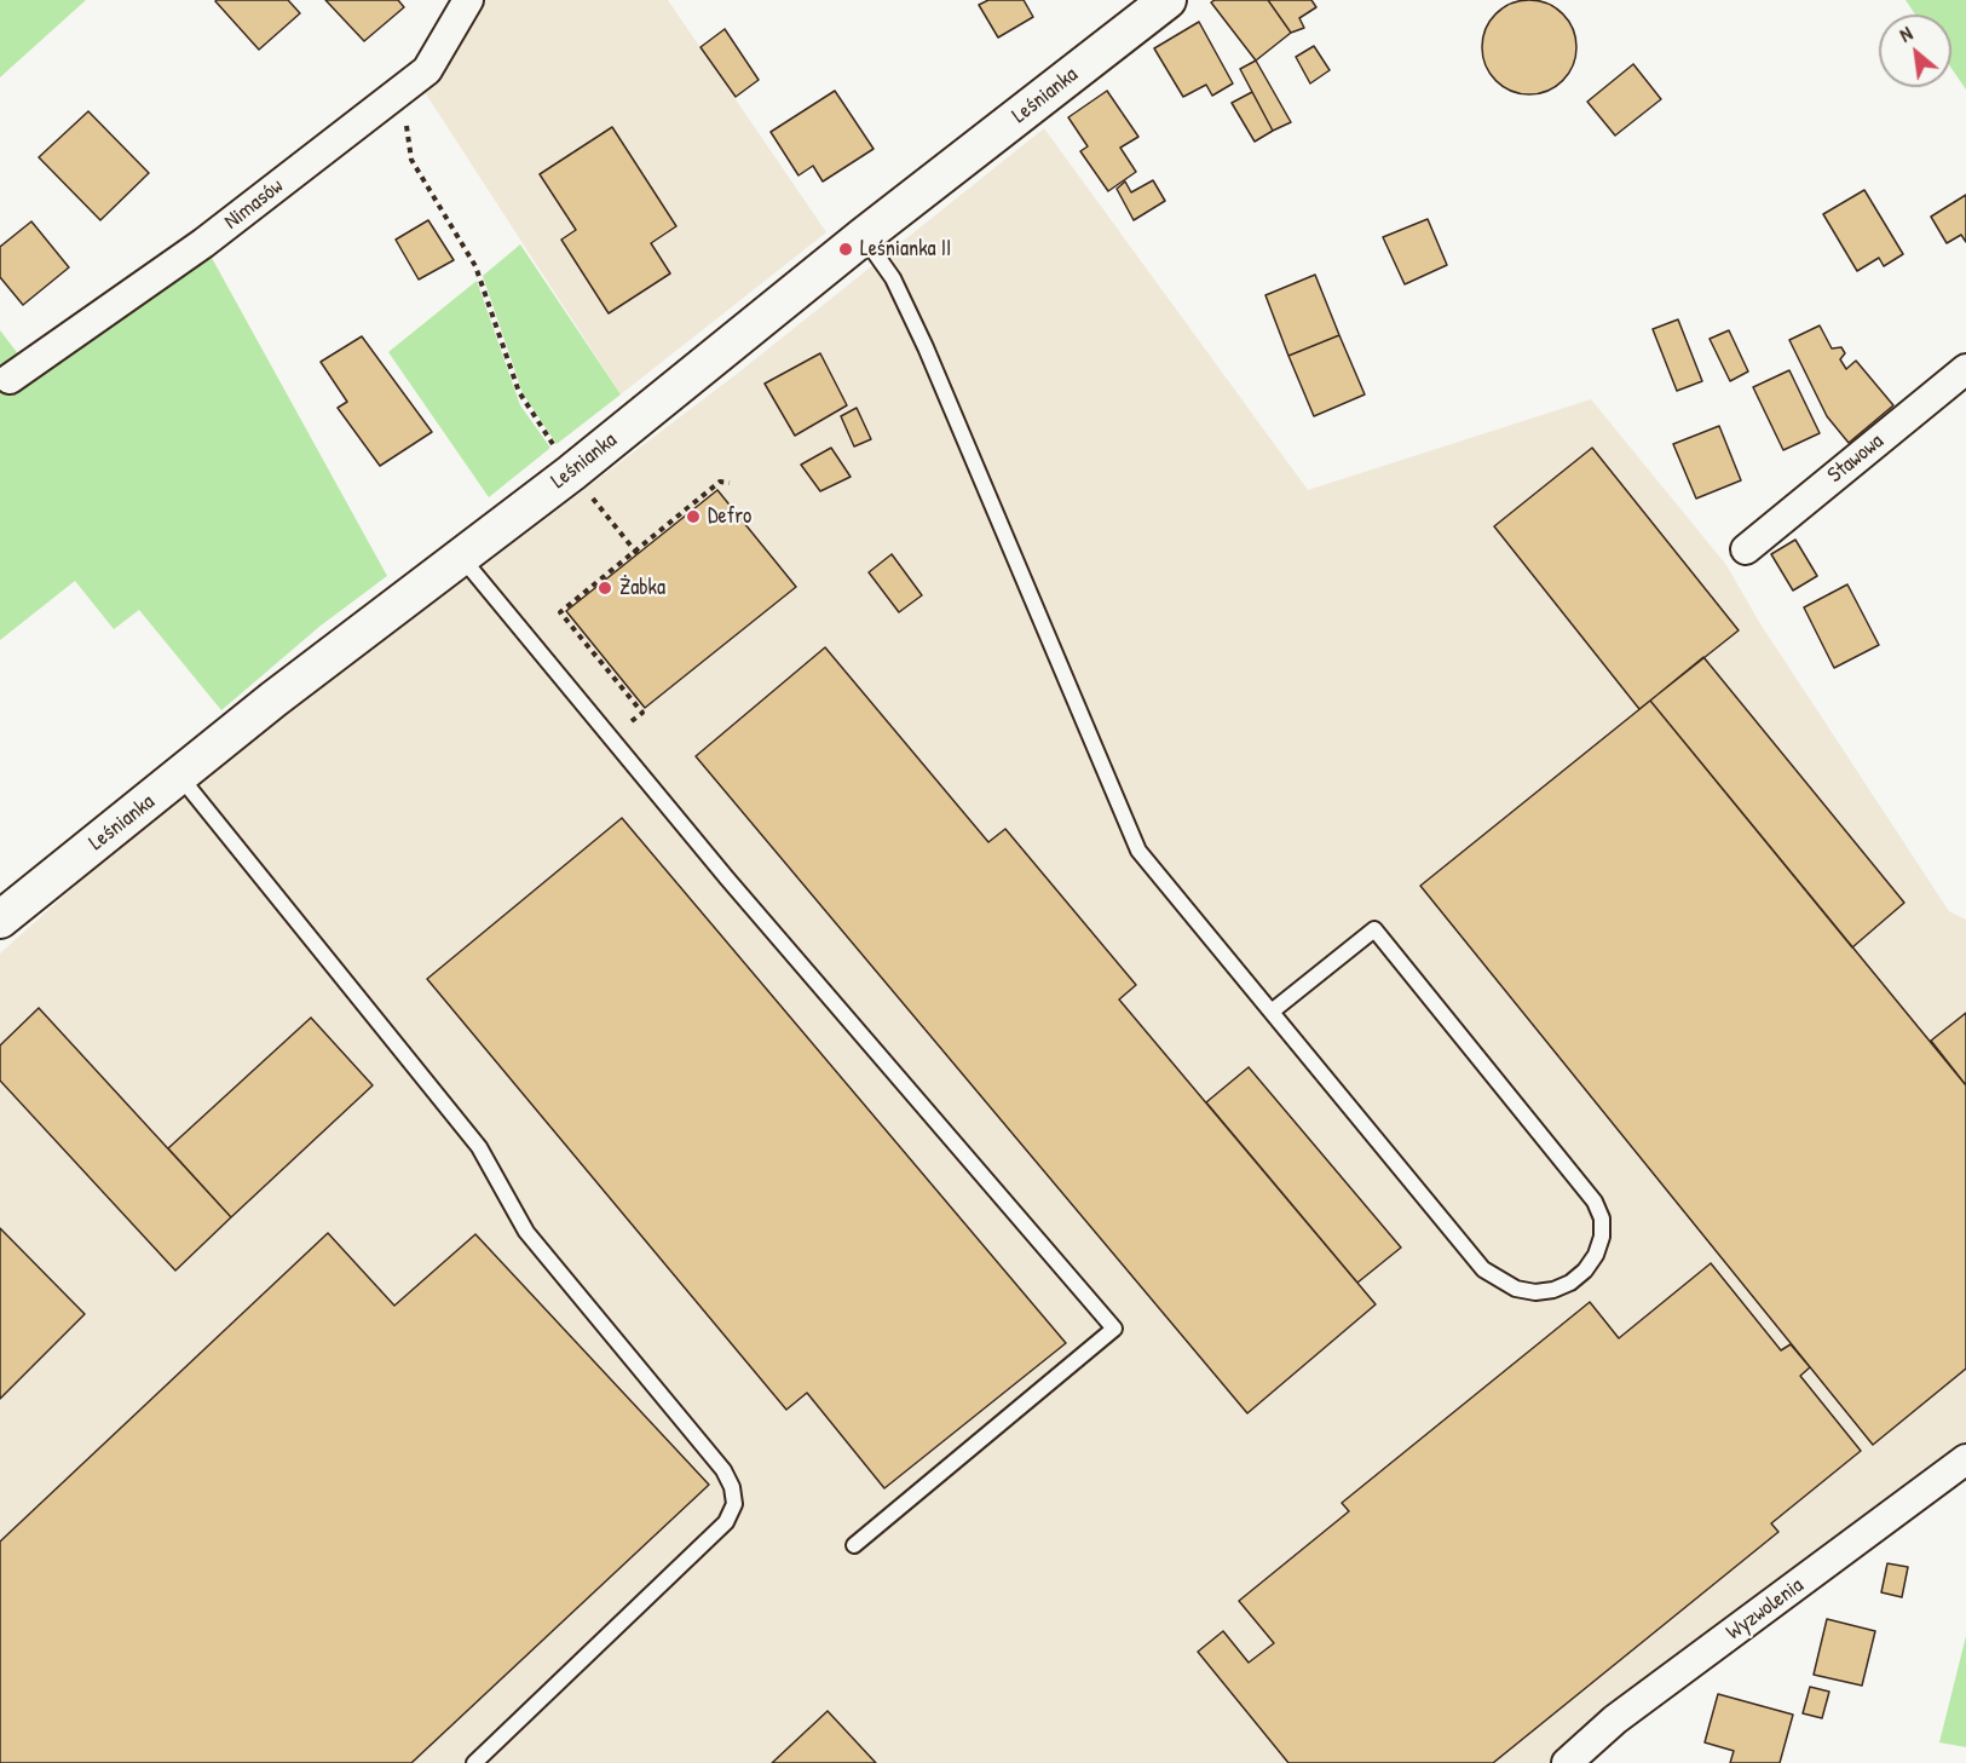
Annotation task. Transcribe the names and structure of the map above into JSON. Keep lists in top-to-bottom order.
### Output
{
  "streets": {
    "street": [
      "Leśnianka",
      "Nimasów",
      "Stawowa",
      "Wyzwolenia"
    ]
  },
  "places": ["Leśnianka II", "Defro", "Żabka"],
  "north": "top left"
}
